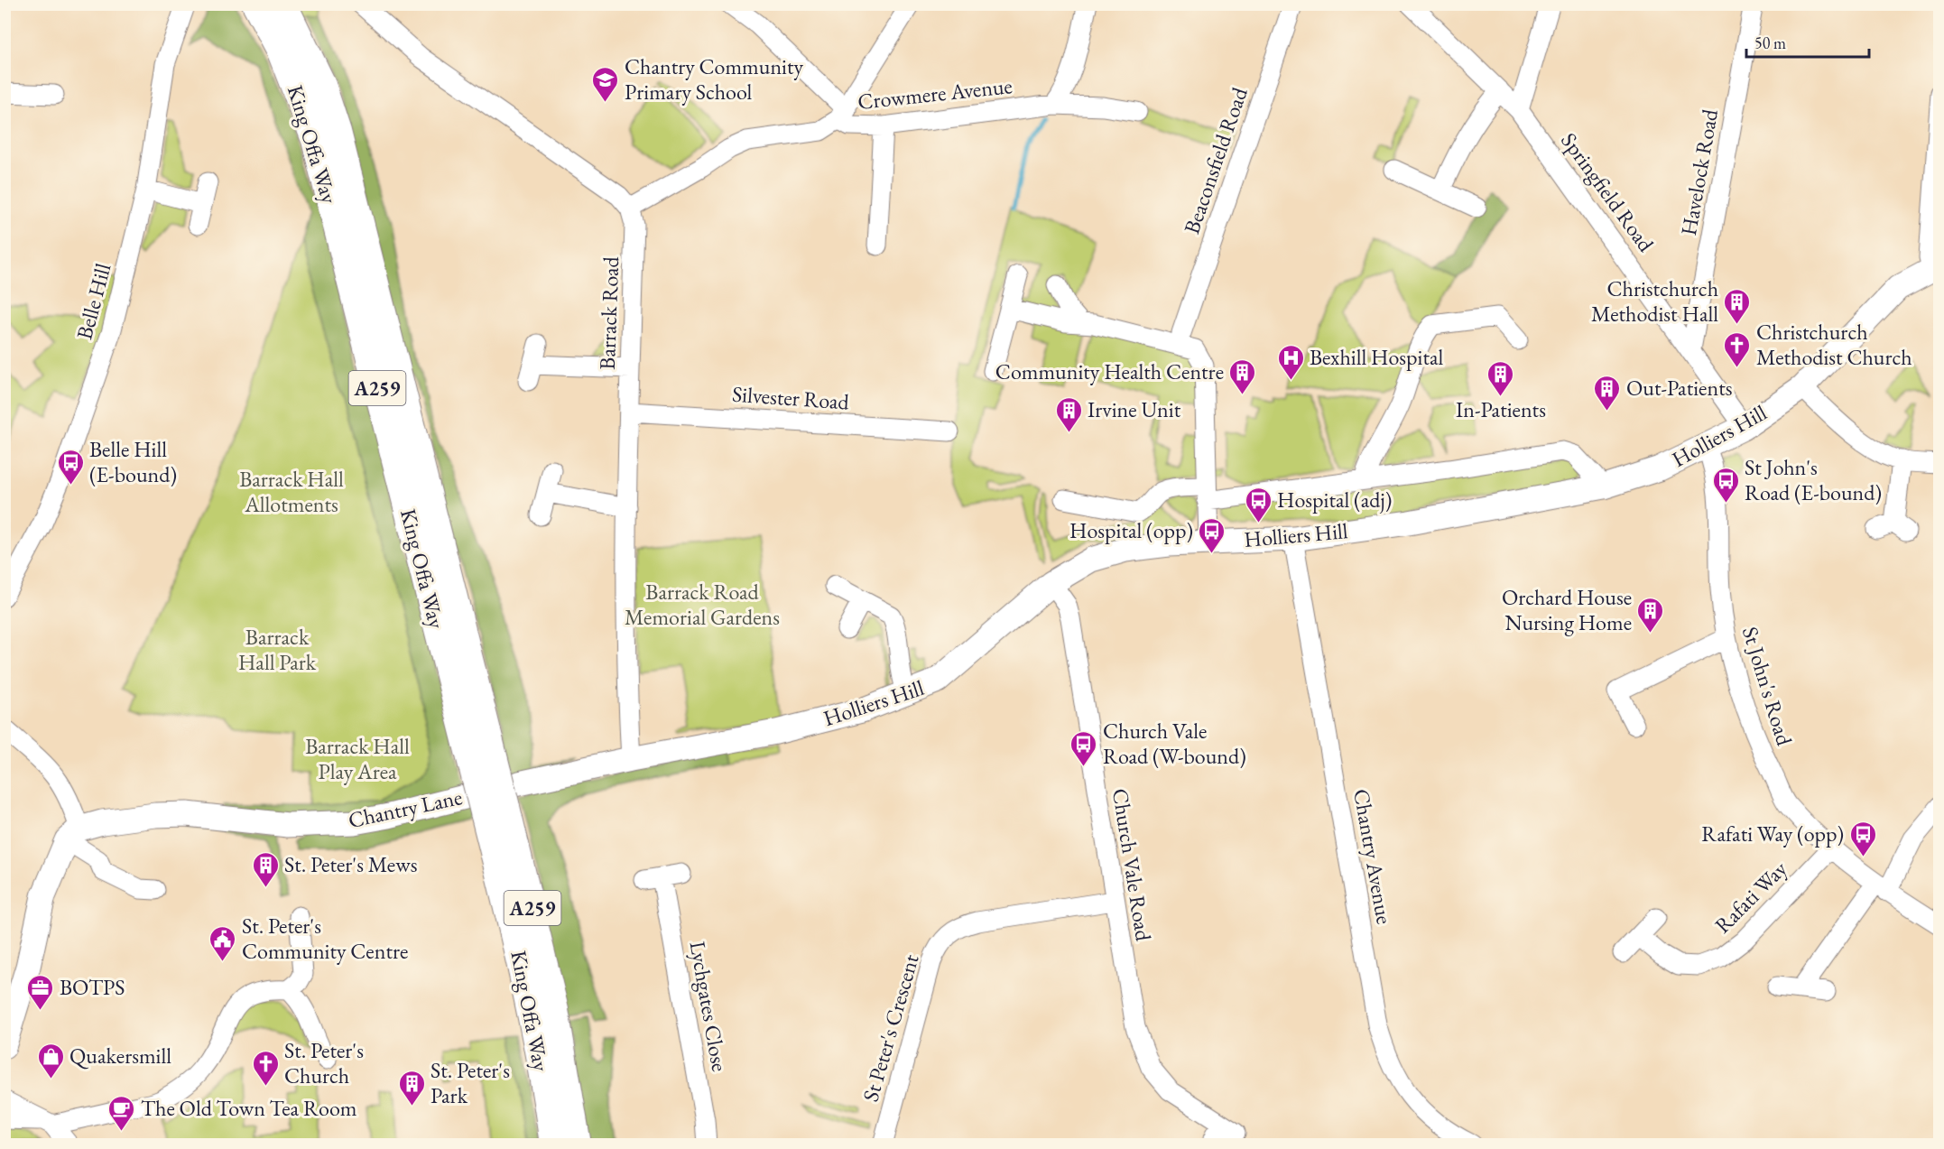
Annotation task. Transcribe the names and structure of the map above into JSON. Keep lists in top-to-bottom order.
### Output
{
  "streets": {
    "highway": ["King Offa Way", "A259"],
    "main road": ["Holliers Hill", "Chantry Lane"],
    "street": [
      "Crowmere Avenue",
      "Beaconsfield Road",
      "Havelock Road",
      "Springfield Road",
      "Belle Hill",
      "Barrack Road",
      "Silvester Road",
      "St John's Road",
      "Chantry Avenue",
      "Church Vale Road",
      "Rafati Way",
      "Lychgates Close",
      "St Peter's Crescent"
    ]
  },
  "crossings": [
    ["Crowmere Avenue", "Barrack Road"],
    ["Havelock Road", "Springfield Road"],
    ["Springfield Road", "Holliers Hill"],
    ["Barrack Road", "Silvester Road"],
    ["Barrack Road", "Holliers Hill"],
    ["Barrack Road", "Chantry Lane"],
    ["Holliers Hill", "St John's Road"],
    ["Holliers Hill", "Chantry Lane"],
    ["Holliers Hill", "Chantry Avenue"],
    ["Holliers Hill", "Church Vale Road"],
    ["St John's Road", "Rafati Way"],
    ["Church Vale Road", "St Peter's Crescent"]
  ],
  "parks": [
    "Barrack Hall Allotments",
    "Barrack Road Memorial Gardens",
    "Barrack Hall Park",
    "Barrack Hall Play Area"
  ],
  "places": {
    "school or university": ["Chantry Community Primary School"],
    "building": [
      "Christchurch Methodist Hall",
      "Community Health Centre",
      "In-Patients",
      "Out-Patients",
      "Irvine Unit",
      "Orchard House Nursing Home",
      "St. Peter's Mews",
      "St. Peter's Park"
    ],
    "church": ["Christchurch Methodist Church", "St. Peter's Church"],
    "hospital": ["Bexhill Hospital"],
    "bus stop": [
      "Belle Hill (E-bound)",
      "St John's Road (E-bound)",
      "Hospital (adj)",
      "Hospital (opp)",
      "Church Vale Road (W-bound)",
      "Rafati Way (opp)"
    ],
    "public building": ["St. Peter's Community Centre"],
    "office": ["BOTPS"],
    "shop": ["Quakersmill"],
    "cafe": ["The Old Town Tea Room"]
  },
  "scale_bar": "50 m"
}
